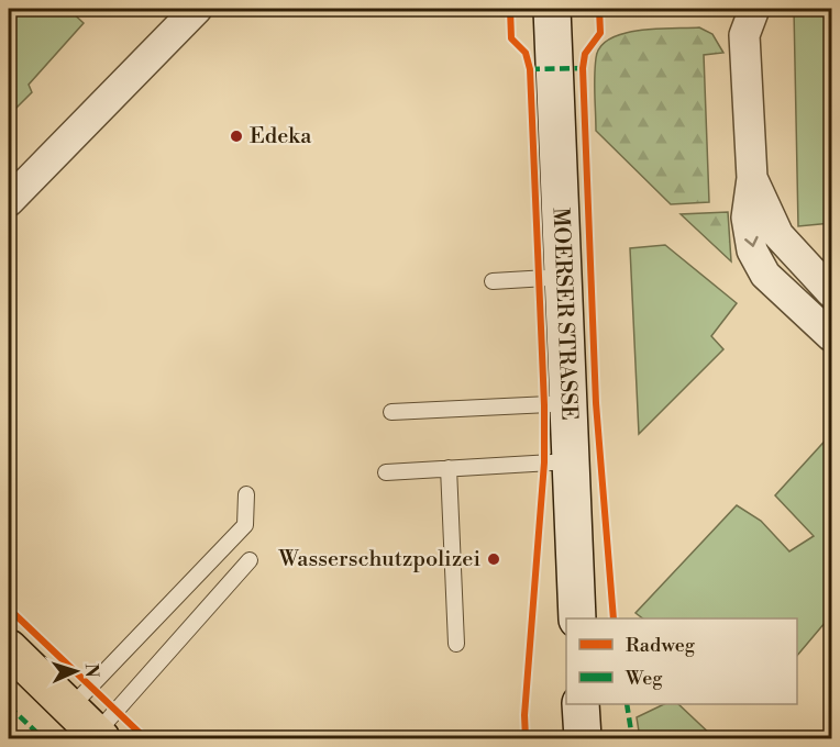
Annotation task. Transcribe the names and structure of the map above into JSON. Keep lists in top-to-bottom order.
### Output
{
  "streets": {
    "main road": ["MOERSER STRASSE"]
  },
  "places": ["Edeka", "Wasserschutzpolizei"],
  "legend": ["Radweg", "Weg"],
  "north": "right"
}
